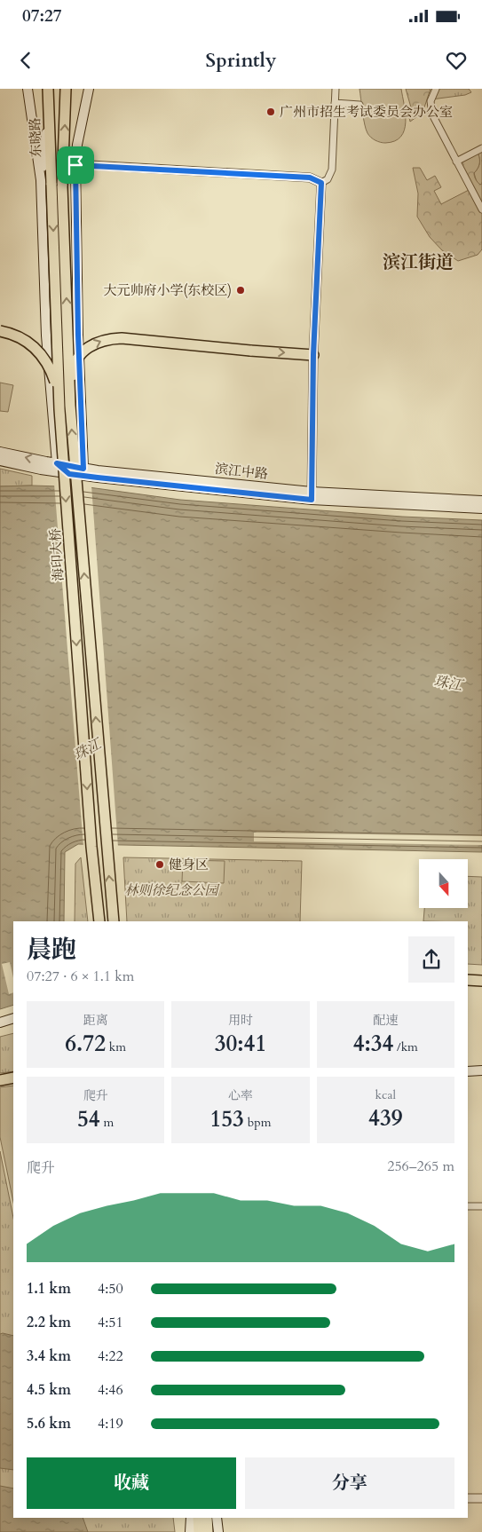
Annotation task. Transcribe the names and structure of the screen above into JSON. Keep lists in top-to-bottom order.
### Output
{
  "streets": {
    "main road": ["东晓路", "滨江中路", "海印大桥"]
  },
  "crossings": [
    ["东晓路", "海印大桥"]
  ],
  "districts": ["滨江街道"],
  "water": ["珠江"],
  "parks": ["林则徐纪念公园"],
  "places": ["广州市招生考试委员会办公室", "大元帅府小学(东校区)", "健身区"],
  "north": "bottom",
  "page": {
    "status": "07:27",
    "header": "Sprintly",
    "heading": ["晨跑", "07:27 · 6 × 1.1 km"],
    "stats": [
      ["距离", "6.72 km"],
      ["用时", "30:41"],
      ["配速", "4:34 /km"],
      ["爬升", "54 m"],
      ["心率", "153 bpm"],
      ["kcal", "439"]
    ],
    "chart": ["爬升", "256–265 m"],
    "list": [
      {
        "name": "1.1 km",
        "note": "4:50"
      },
      {
        "name": "2.2 km",
        "note": "4:51"
      },
      {
        "name": "3.4 km",
        "note": "4:22"
      },
      {
        "name": "4.5 km",
        "note": "4:46"
      },
      {
        "name": "5.6 km",
        "note": "4:19"
      }
    ],
    "buttons": ["收藏", "分享"]
  }
}
